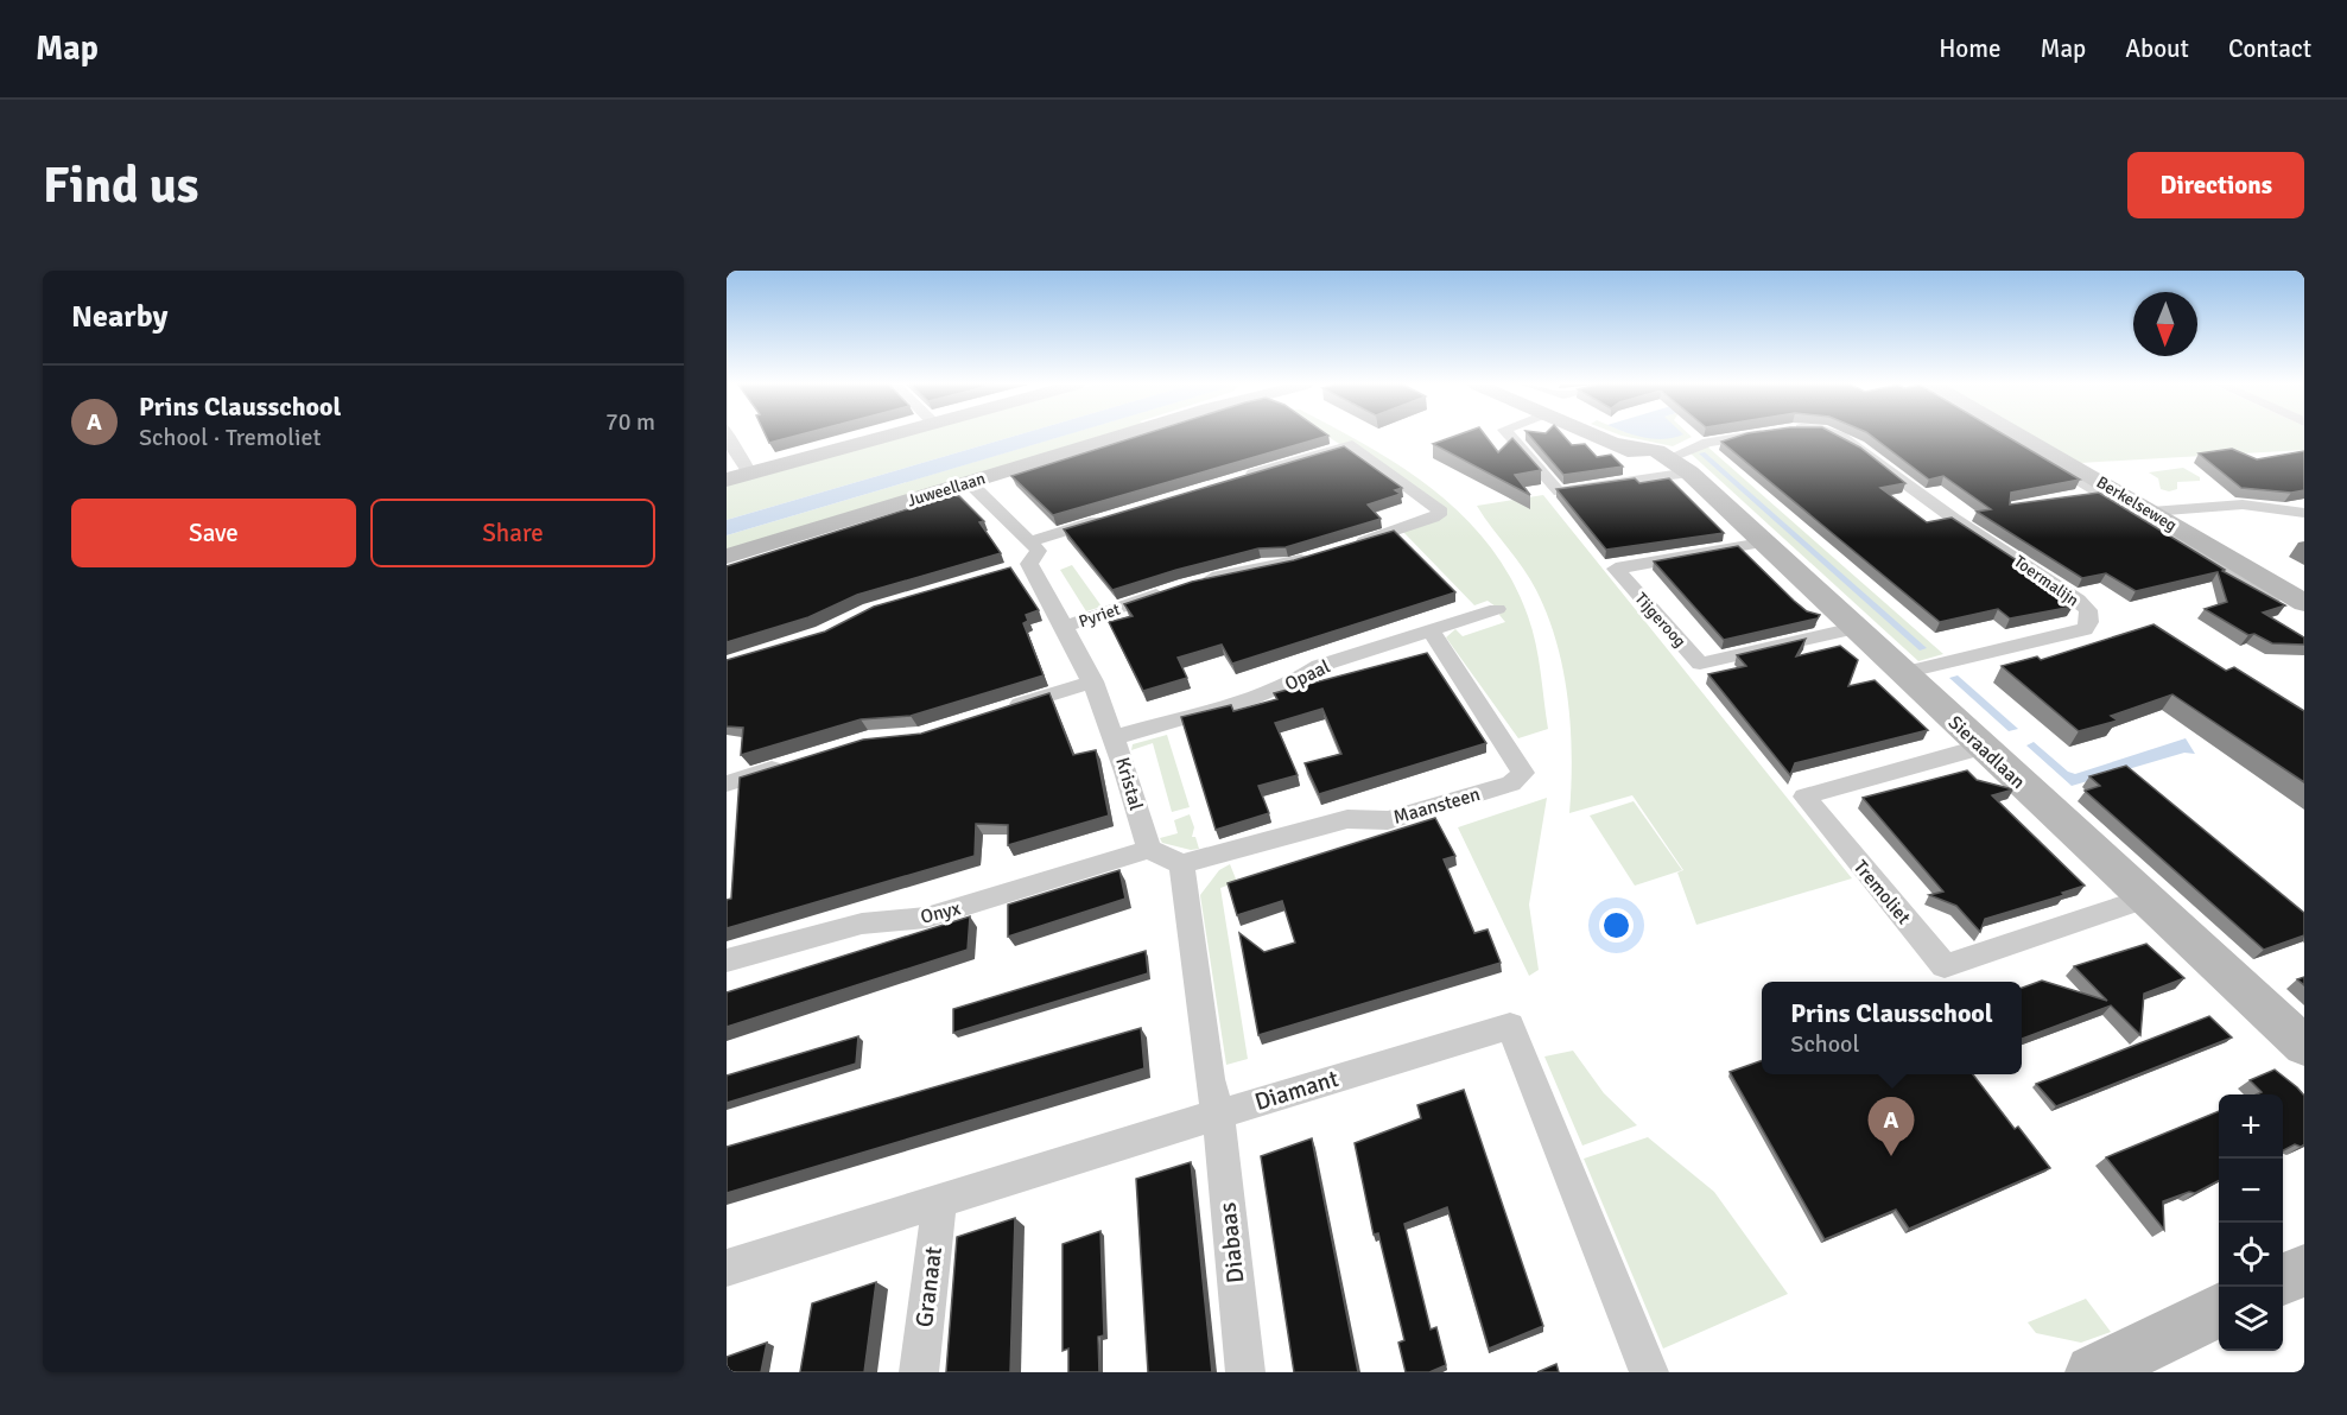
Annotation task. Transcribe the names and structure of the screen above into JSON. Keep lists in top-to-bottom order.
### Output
{
  "streets": {
    "street": [
      "Juweellaan",
      "Berkelseweg",
      "Toermalijn",
      "Pyriet",
      "Tijgeroog",
      "Opaal",
      "Sieraadlaan",
      "Kristal",
      "Maansteen",
      "Tremoliet",
      "Onyx",
      "Diamant",
      "Diabaas",
      "Granaat"
    ]
  },
  "crossings": [
    ["Juweellaan", "Kristal"],
    ["Toermalijn", "Sieraadlaan"],
    ["Pyriet", "Kristal"],
    ["Tijgeroog", "Sieraadlaan"],
    ["Opaal", "Kristal"],
    ["Opaal", "Maansteen"],
    ["Sieraadlaan", "Tremoliet"],
    ["Kristal", "Onyx"],
    ["Diamant", "Diabaas"],
    ["Diamant", "Granaat"]
  ],
  "north": "bottom",
  "page": {
    "header": "Map",
    "nav": [
      "Home",
      "Map",
      "About",
      "Contact"
    ],
    "buttons": [
      "Directions",
      ["Save", "Share"]
    ],
    "title": "Find us",
    "heading": "Nearby",
    "list": [
      {
        "mark": "A",
        "name": "Prins Clausschool",
        "note": "School · Tremoliet",
        "value": "70 m"
      }
    ],
    "popup": ["Prins Clausschool", "School"],
    "map_buttons": ["+", "−"],
    "pins": "A"
  }
}
